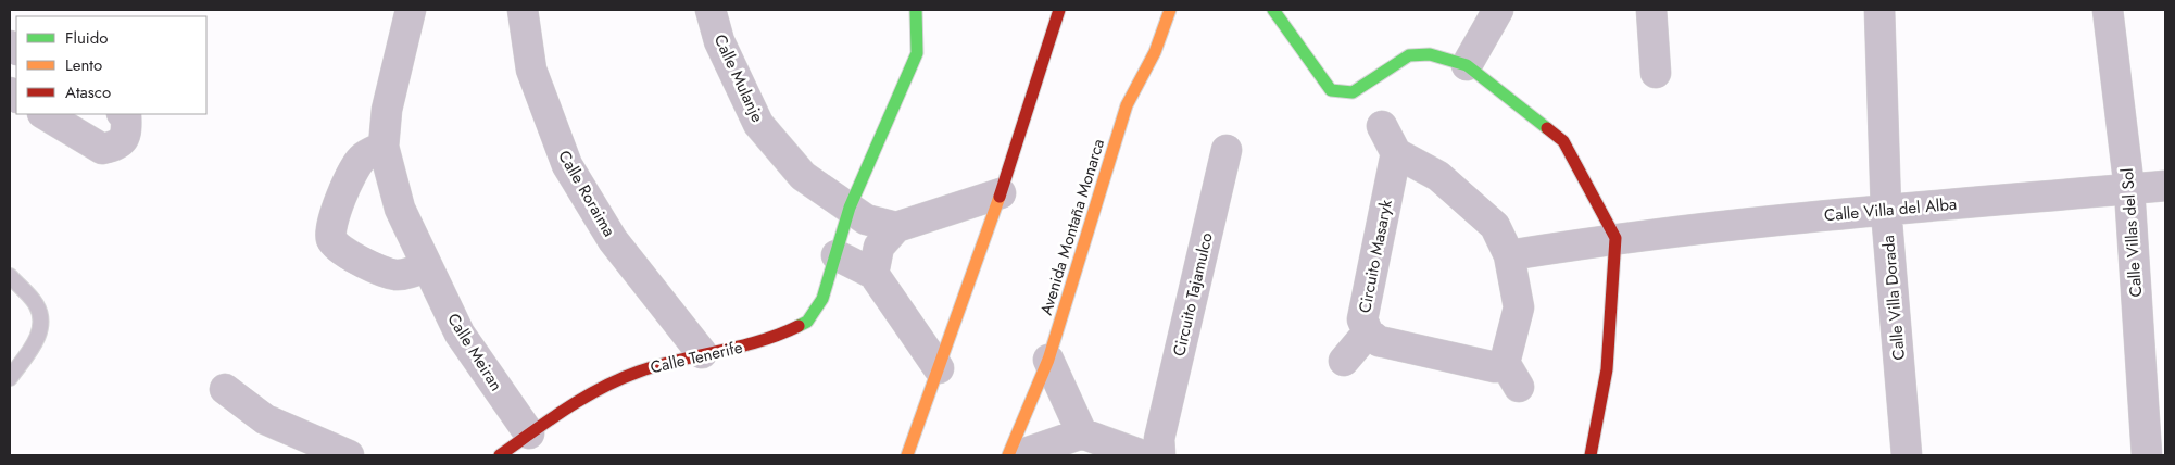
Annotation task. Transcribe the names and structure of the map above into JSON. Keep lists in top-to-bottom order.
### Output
{
  "streets": {
    "street": [
      "Calle Mulanje",
      "Calle Roraima",
      "Calle Villa del Alba",
      "Avenida Montaña Monarca",
      "Calle Villas del Sol",
      "Circuito Masaryk",
      "Circuito Tajamulco",
      "Calle Villa Dorada",
      "Calle Meiran",
      "Calle Tenerife"
    ]
  },
  "crossings": [
    ["Calle Mulanje", "Calle Tenerife"],
    ["Calle Roraima", "Calle Tenerife"],
    ["Calle Villa del Alba", "Calle Villas del Sol"],
    ["Calle Villa del Alba", "Calle Villa Dorada"],
    ["Calle Meiran", "Calle Tenerife"]
  ],
  "legend": ["Fluido", "Lento", "Atasco"]
}
